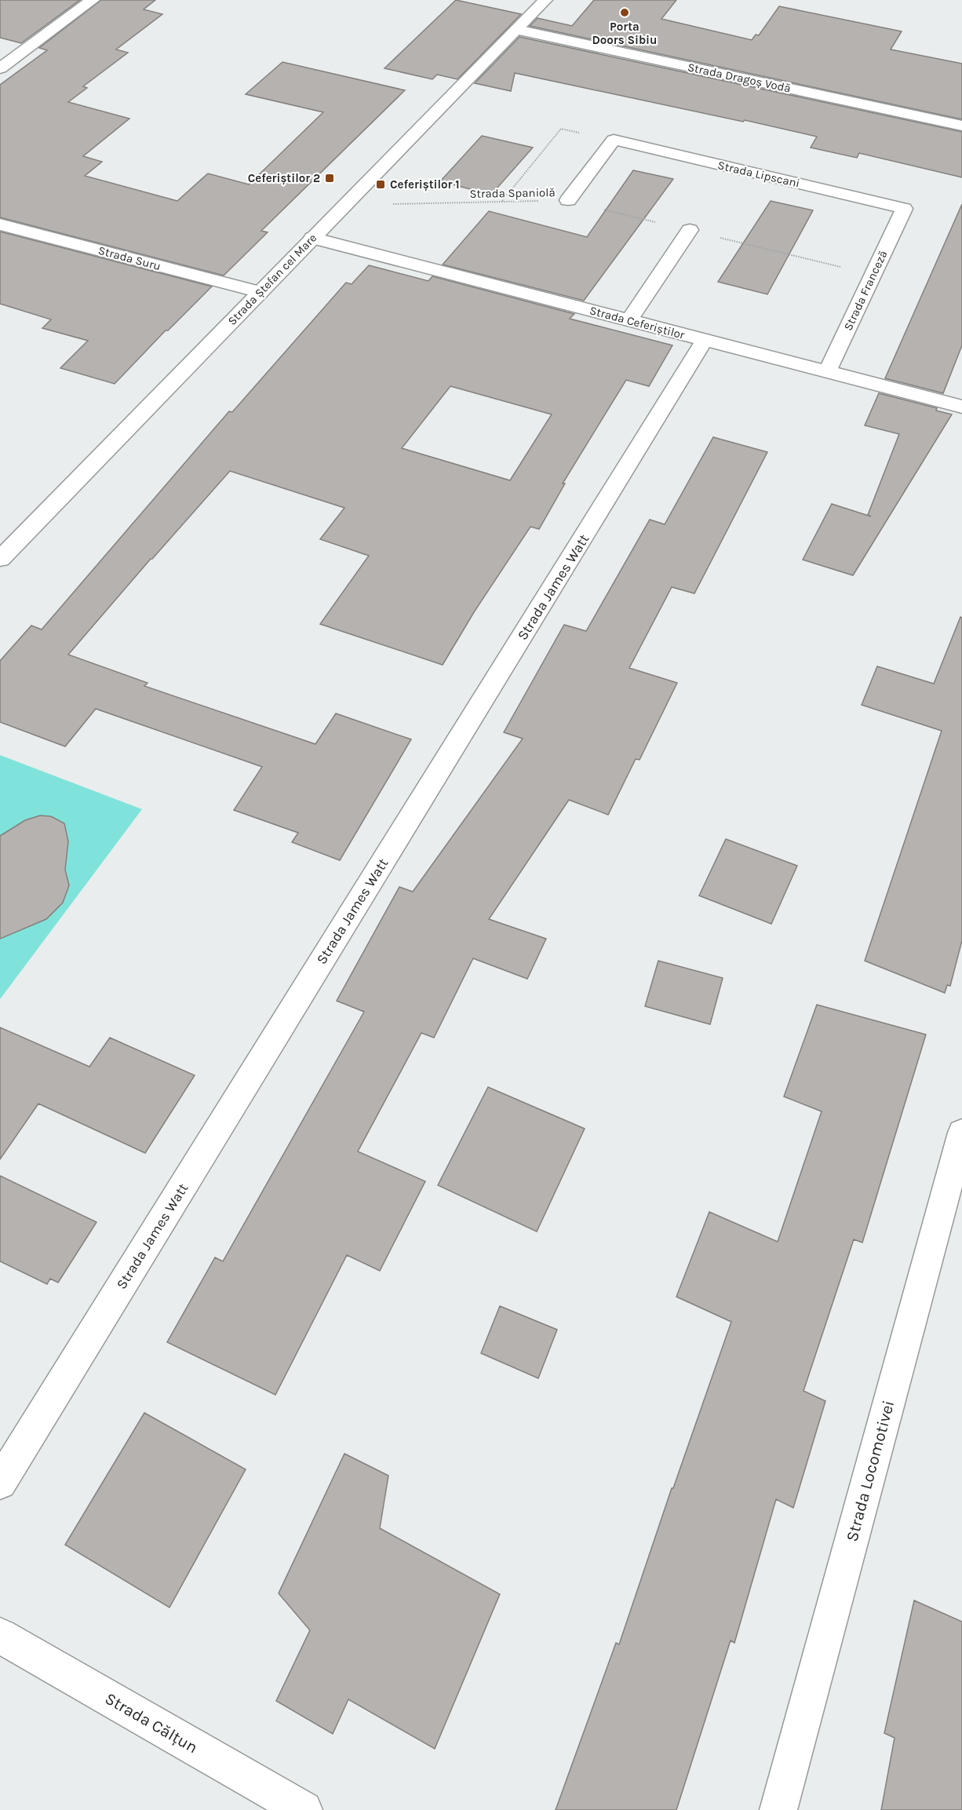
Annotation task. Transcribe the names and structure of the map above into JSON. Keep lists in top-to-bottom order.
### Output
{
  "streets": {
    "street": [
      "Strada Dragoș Vodă",
      "Strada Lipscani",
      "Strada Suru",
      "Strada Ștefan cel Mare",
      "Strada Franceză",
      "Strada Ceferiștilor",
      "Strada James Watt",
      "Strada Locomotivei",
      "Strada Călțun"
    ],
    "path": ["Strada Spaniolă"]
  },
  "crossings": [
    ["Strada Dragoș Vodă", "Strada Ștefan cel Mare"],
    ["Strada Lipscani", "Strada Franceză"],
    ["Strada Spaniolă", "Strada Ștefan cel Mare"],
    ["Strada Suru", "Strada Ștefan cel Mare"],
    ["Strada Ștefan cel Mare", "Strada Ceferiștilor"],
    ["Strada Franceză", "Strada Ceferiștilor"],
    ["Strada Ceferiștilor", "Strada James Watt"]
  ],
  "places": {
    "other": ["Porta Doors Sibiu"],
    "transit": ["Ceferiștilor 2", "Ceferiștilor 1"]
  }
}
